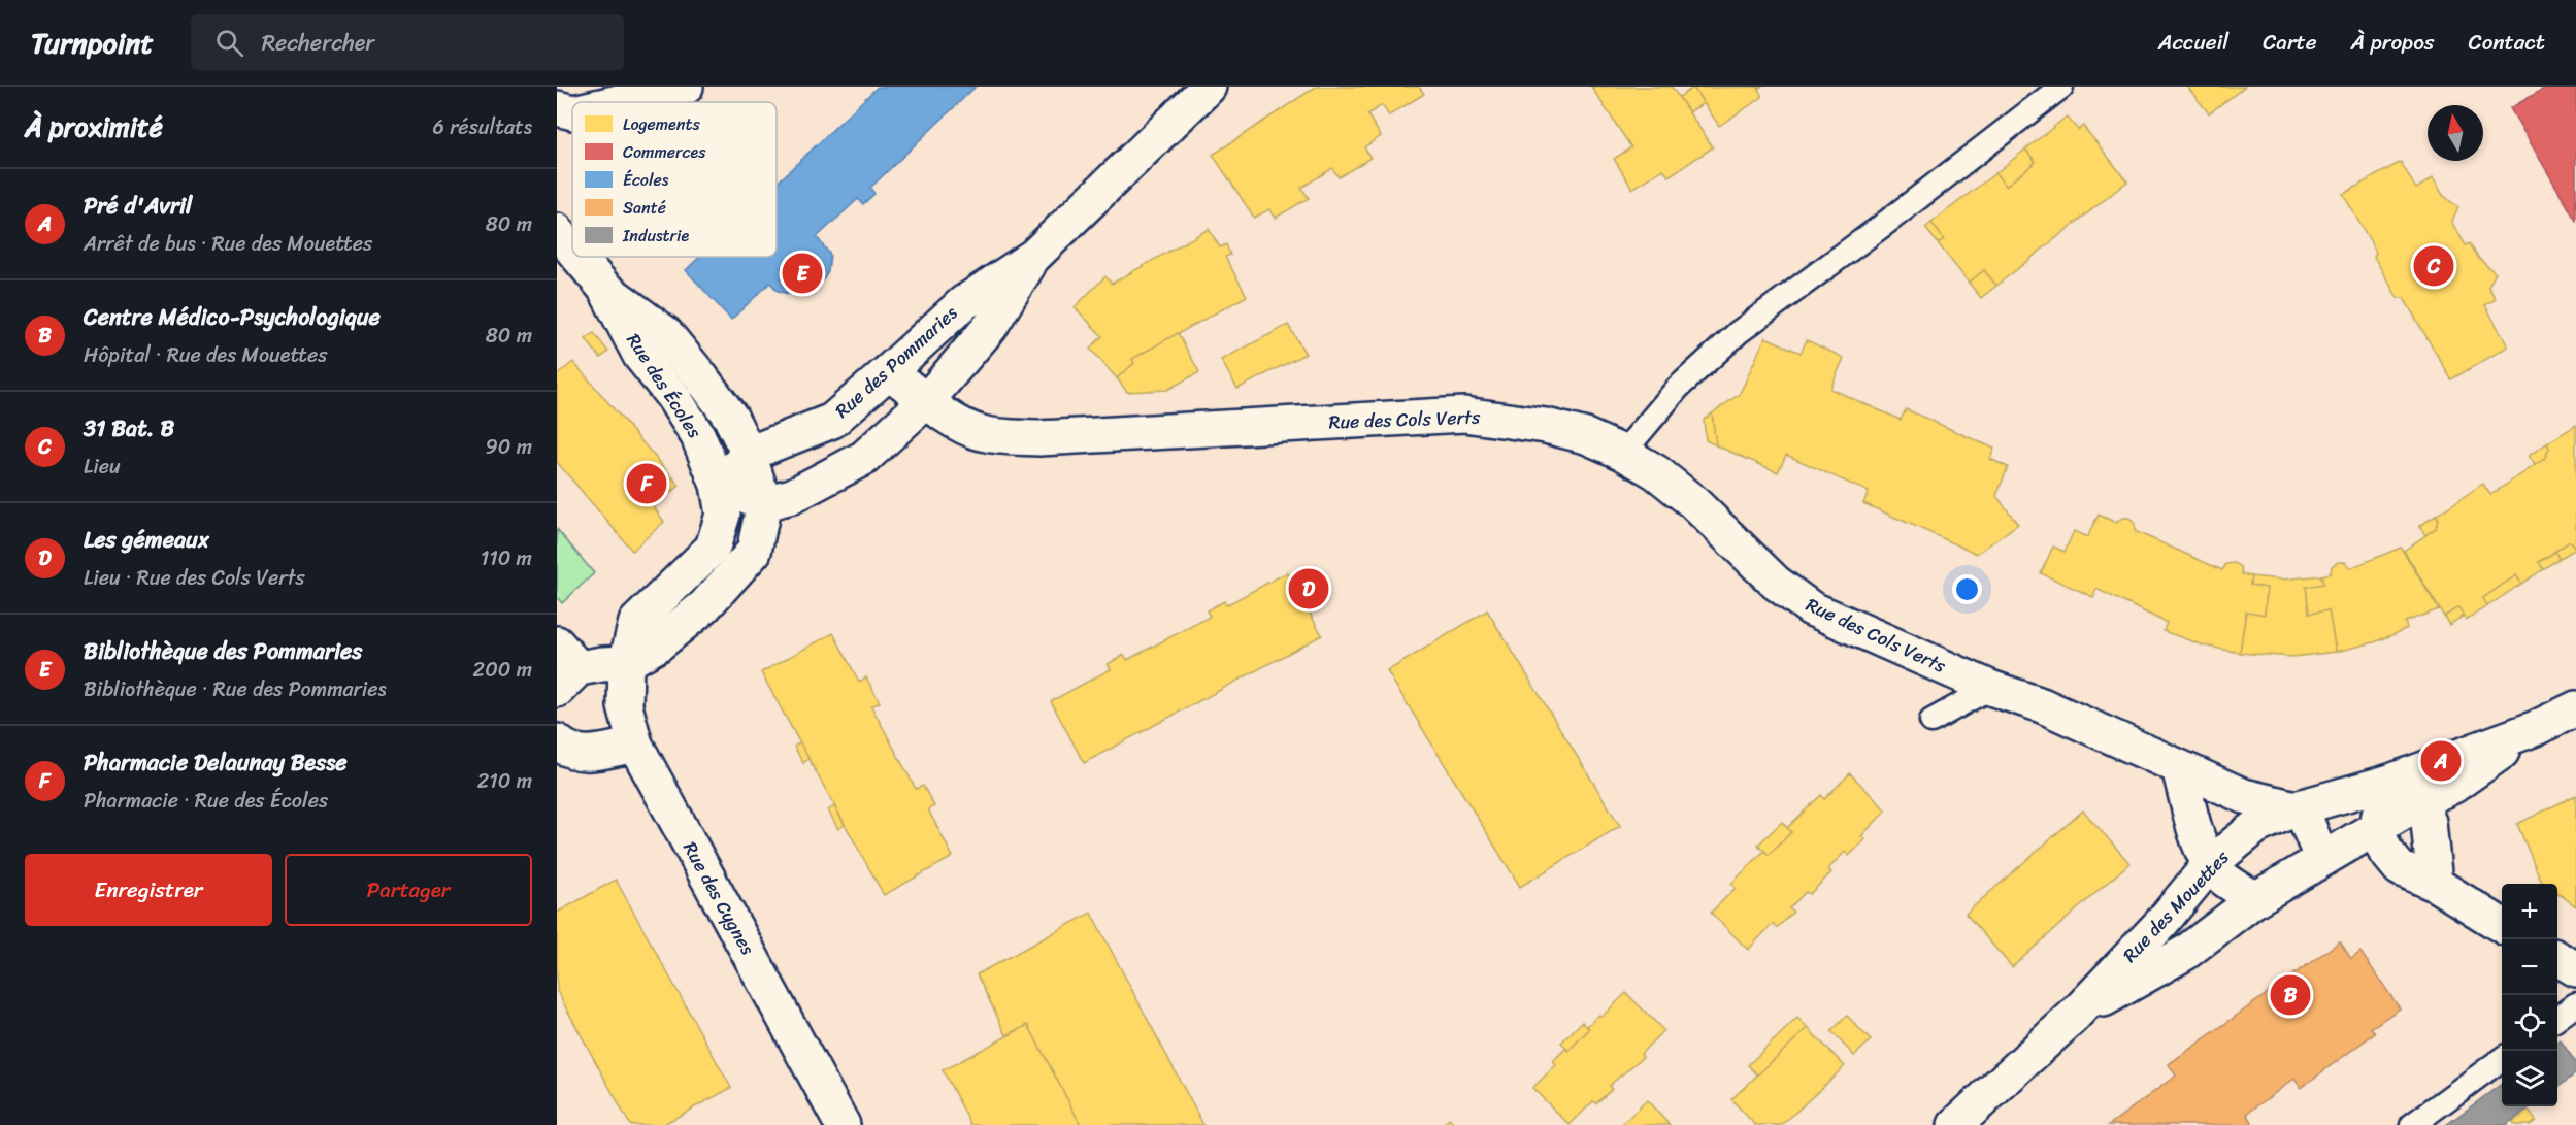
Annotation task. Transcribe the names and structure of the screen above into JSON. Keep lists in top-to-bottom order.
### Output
{
  "streets": {
    "street": [
      "Rue des Pommaries",
      "Rue des Écoles",
      "Rue des Cols Verts",
      "Rue des Cygnes",
      "Rue des Mouettes"
    ]
  },
  "crossings": [
    ["Rue des Pommaries", "Rue des Écoles"],
    ["Rue des Pommaries", "Rue des Cols Verts"],
    ["Rue des Cols Verts", "Rue des Mouettes"]
  ],
  "legend": [
    "Logements",
    "Commerces",
    "Écoles",
    "Santé",
    "Industrie"
  ],
  "north": "top",
  "page": {
    "header": "Turnpoint",
    "search": "Rechercher",
    "nav": [
      "Accueil",
      "Carte",
      "À propos",
      "Contact"
    ],
    "heading": ["À proximité", "6 résultats"],
    "list": [
      {
        "mark": "A",
        "name": "Pré d'Avril",
        "note": "Arrêt de bus · Rue des Mouettes",
        "value": "80 m"
      },
      {
        "mark": "B",
        "name": "Centre Médico-Psychologique",
        "note": "Hôpital · Rue des Mouettes",
        "value": "80 m"
      },
      {
        "mark": "C",
        "name": "31 Bat. B",
        "note": "Lieu",
        "value": "90 m"
      },
      {
        "mark": "D",
        "name": "Les gémeaux",
        "note": "Lieu · Rue des Cols Verts",
        "value": "110 m"
      },
      {
        "mark": "E",
        "name": "Bibliothèque des Pommaries",
        "note": "Bibliothèque · Rue des Pommaries",
        "value": "200 m"
      },
      {
        "mark": "F",
        "name": "Pharmacie Delaunay Besse",
        "note": "Pharmacie · Rue des Écoles",
        "value": "210 m"
      }
    ],
    "pins": [
      "C",
      "E",
      "F",
      "D",
      "A",
      "B"
    ],
    "buttons": ["Enregistrer", "Partager"],
    "map_buttons": ["+", "−"]
  }
}
